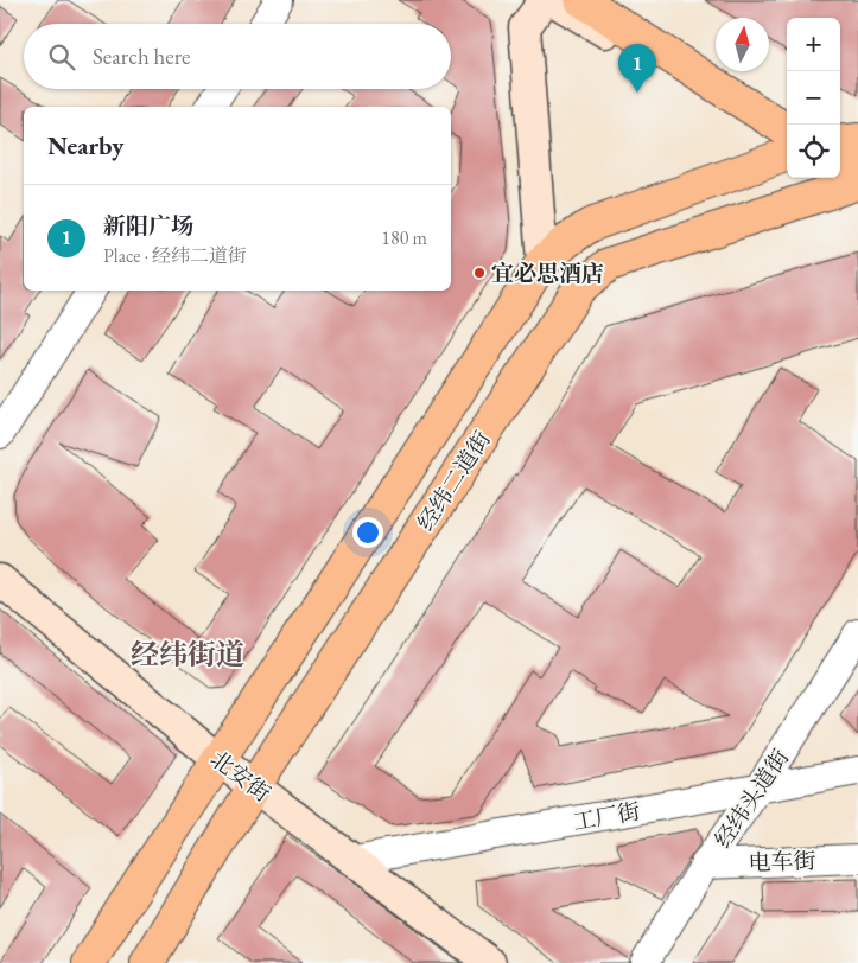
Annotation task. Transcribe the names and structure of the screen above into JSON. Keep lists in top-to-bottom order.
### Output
{
  "streets": {
    "main road": ["经纬二道街", "北安街"],
    "street": ["经纬头道街", "工厂街", "电车街"]
  },
  "crossings": [
    ["经纬二道街", "北安街"],
    ["北安街", "工厂街"],
    ["经纬头道街", "工厂街"],
    ["经纬头道街", "电车街"]
  ],
  "districts": ["经纬街道"],
  "places": ["宜必思酒店"],
  "north": "top",
  "page": {
    "map_buttons": ["+", "−"],
    "search": "Search here",
    "pins": "1",
    "heading": "Nearby",
    "list": [
      {
        "mark": "1",
        "name": "新阳广场",
        "note": "Place · 经纬二道街",
        "value": "180 m"
      }
    ]
  }
}
